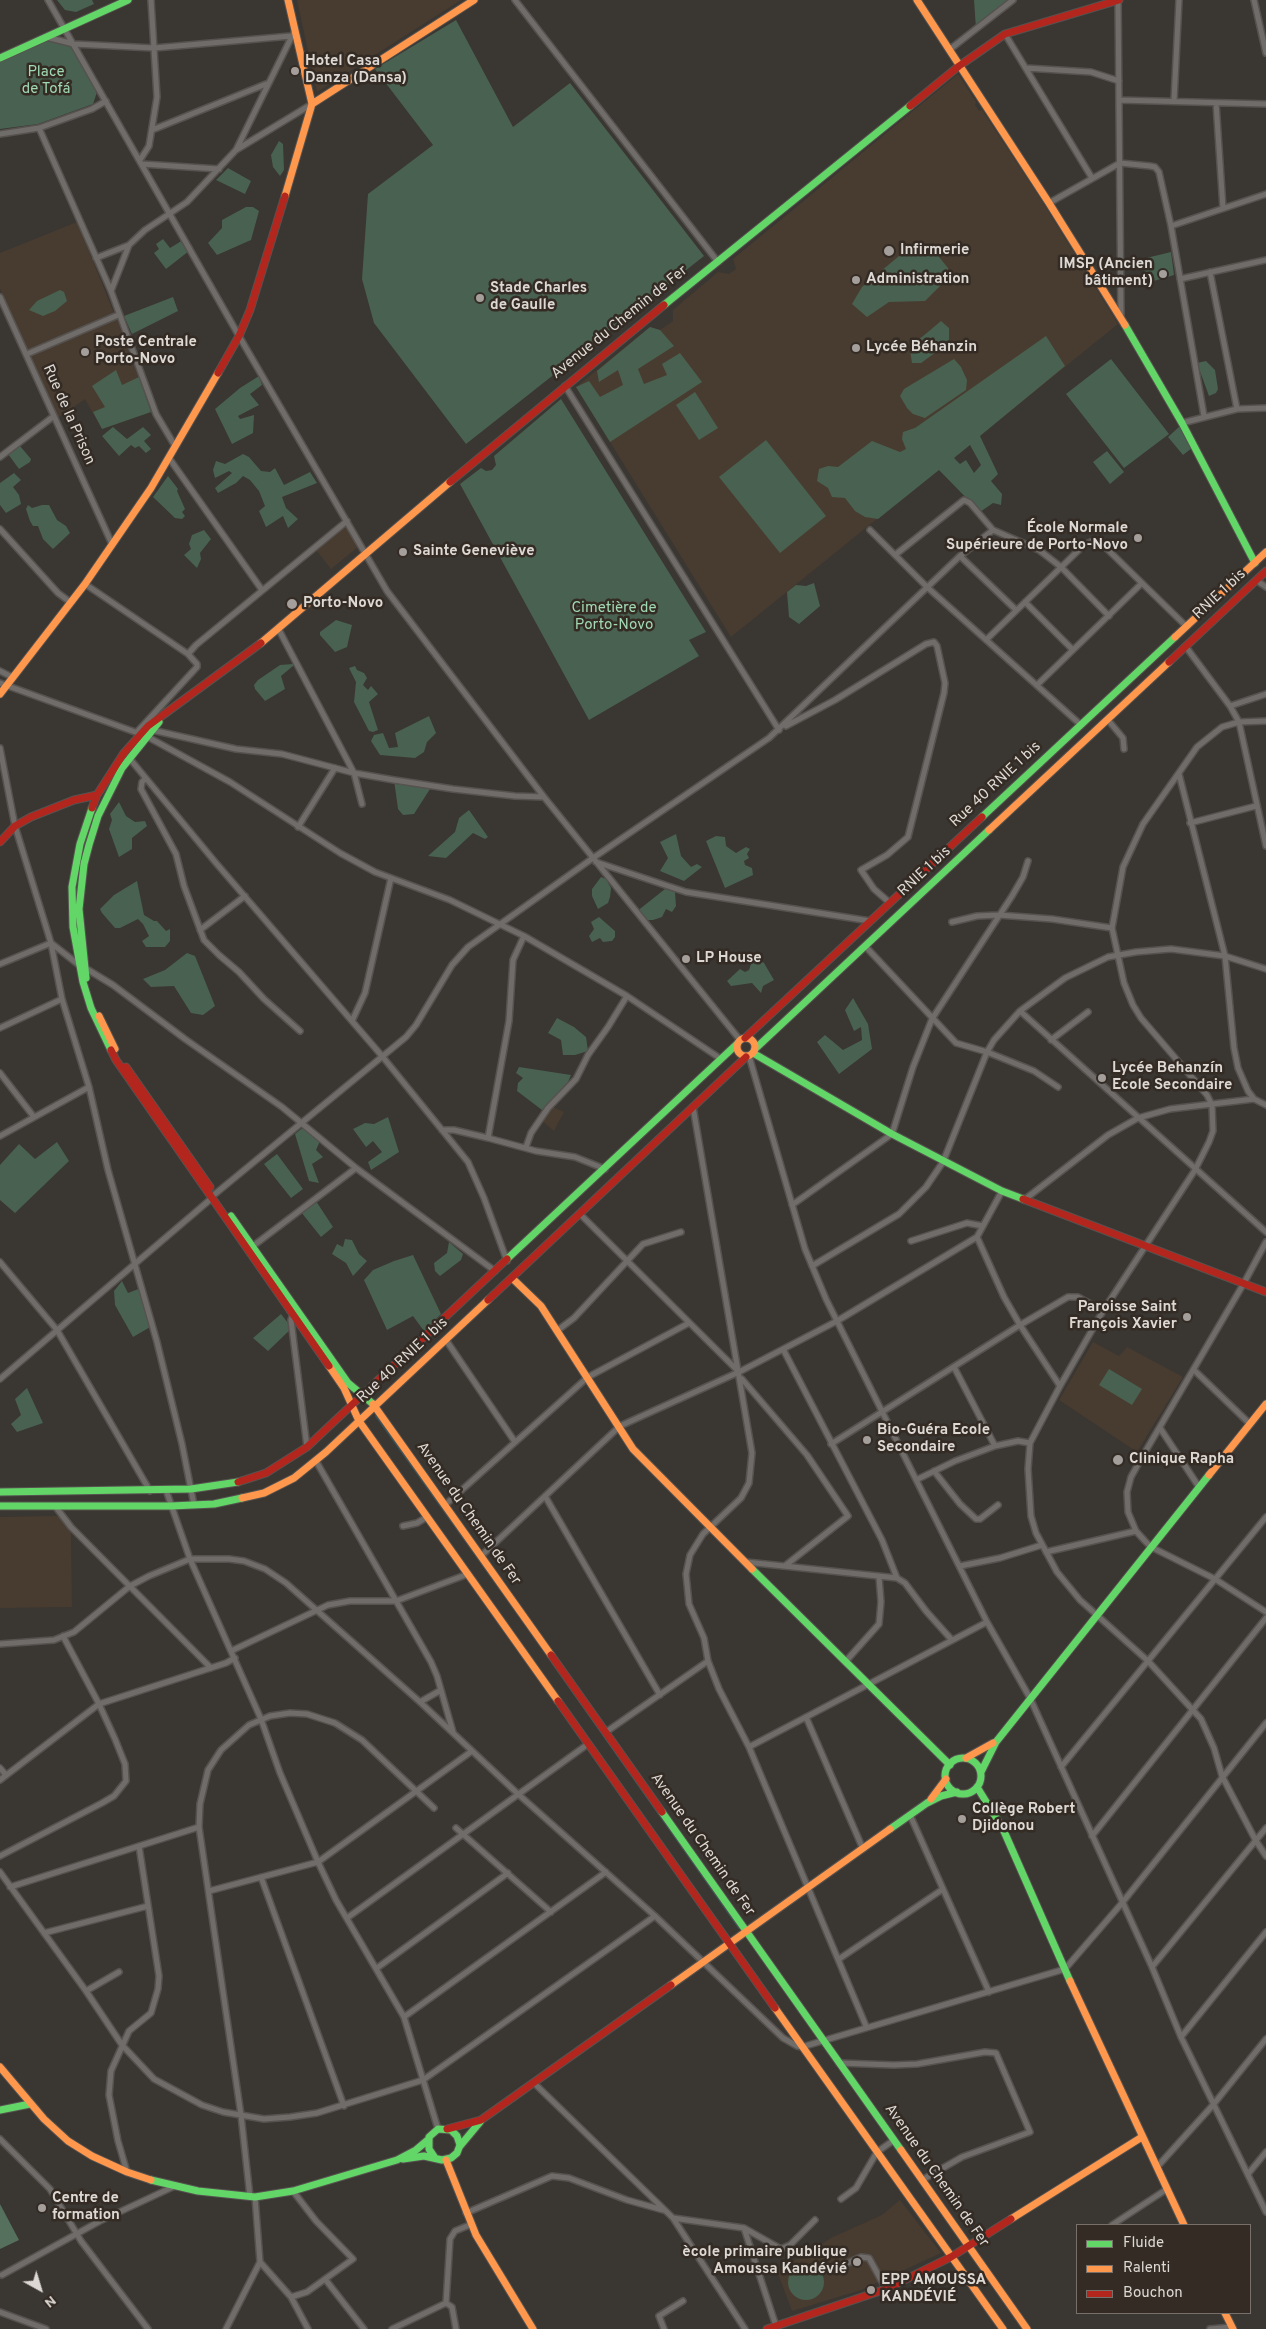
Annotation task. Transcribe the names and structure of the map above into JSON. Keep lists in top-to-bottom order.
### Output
{
  "streets": {
    "main road": ["Avenue du Chemin de Fer", "RNIE 1 bis", "Rue 40 RNIE 1 bis"],
    "street": ["Rue de la Prison"]
  },
  "crossings": [
    ["Avenue du Chemin de Fer", "Rue 40 RNIE 1 bis"],
    ["RNIE 1 bis", "Rue 40 RNIE 1 bis"]
  ],
  "parks": ["Place de Tofá", "Cimetière de Porto-Novo"],
  "places": [
    "Hotel Casa Danza (Dansa)",
    "Infirmerie",
    "IMSP (Ancien bâtiment)",
    "Administration",
    "Stade Charles de Gaulle",
    "Lycée Béhanzin",
    "Poste Centrale Porto-Novo",
    "École Normale Supérieure de Porto-Novo",
    "Sainte Geneviève",
    "Porto-Novo",
    "LP House",
    "Lycée Behanzín Ecole Secondaire",
    "Paroisse Saint François Xavier",
    "Bio-Guéra Ecole Secondaire",
    "Clinique Rapha",
    "Collège Robert Djidonou",
    "Centre de formation",
    "ècole primaire publique Amoussa Kandévié",
    "EPP AMOUSSA KANDÉVIÉ"
  ],
  "legend": ["Fluide", "Ralenti", "Bouchon"],
  "north": "bottom right"
}
